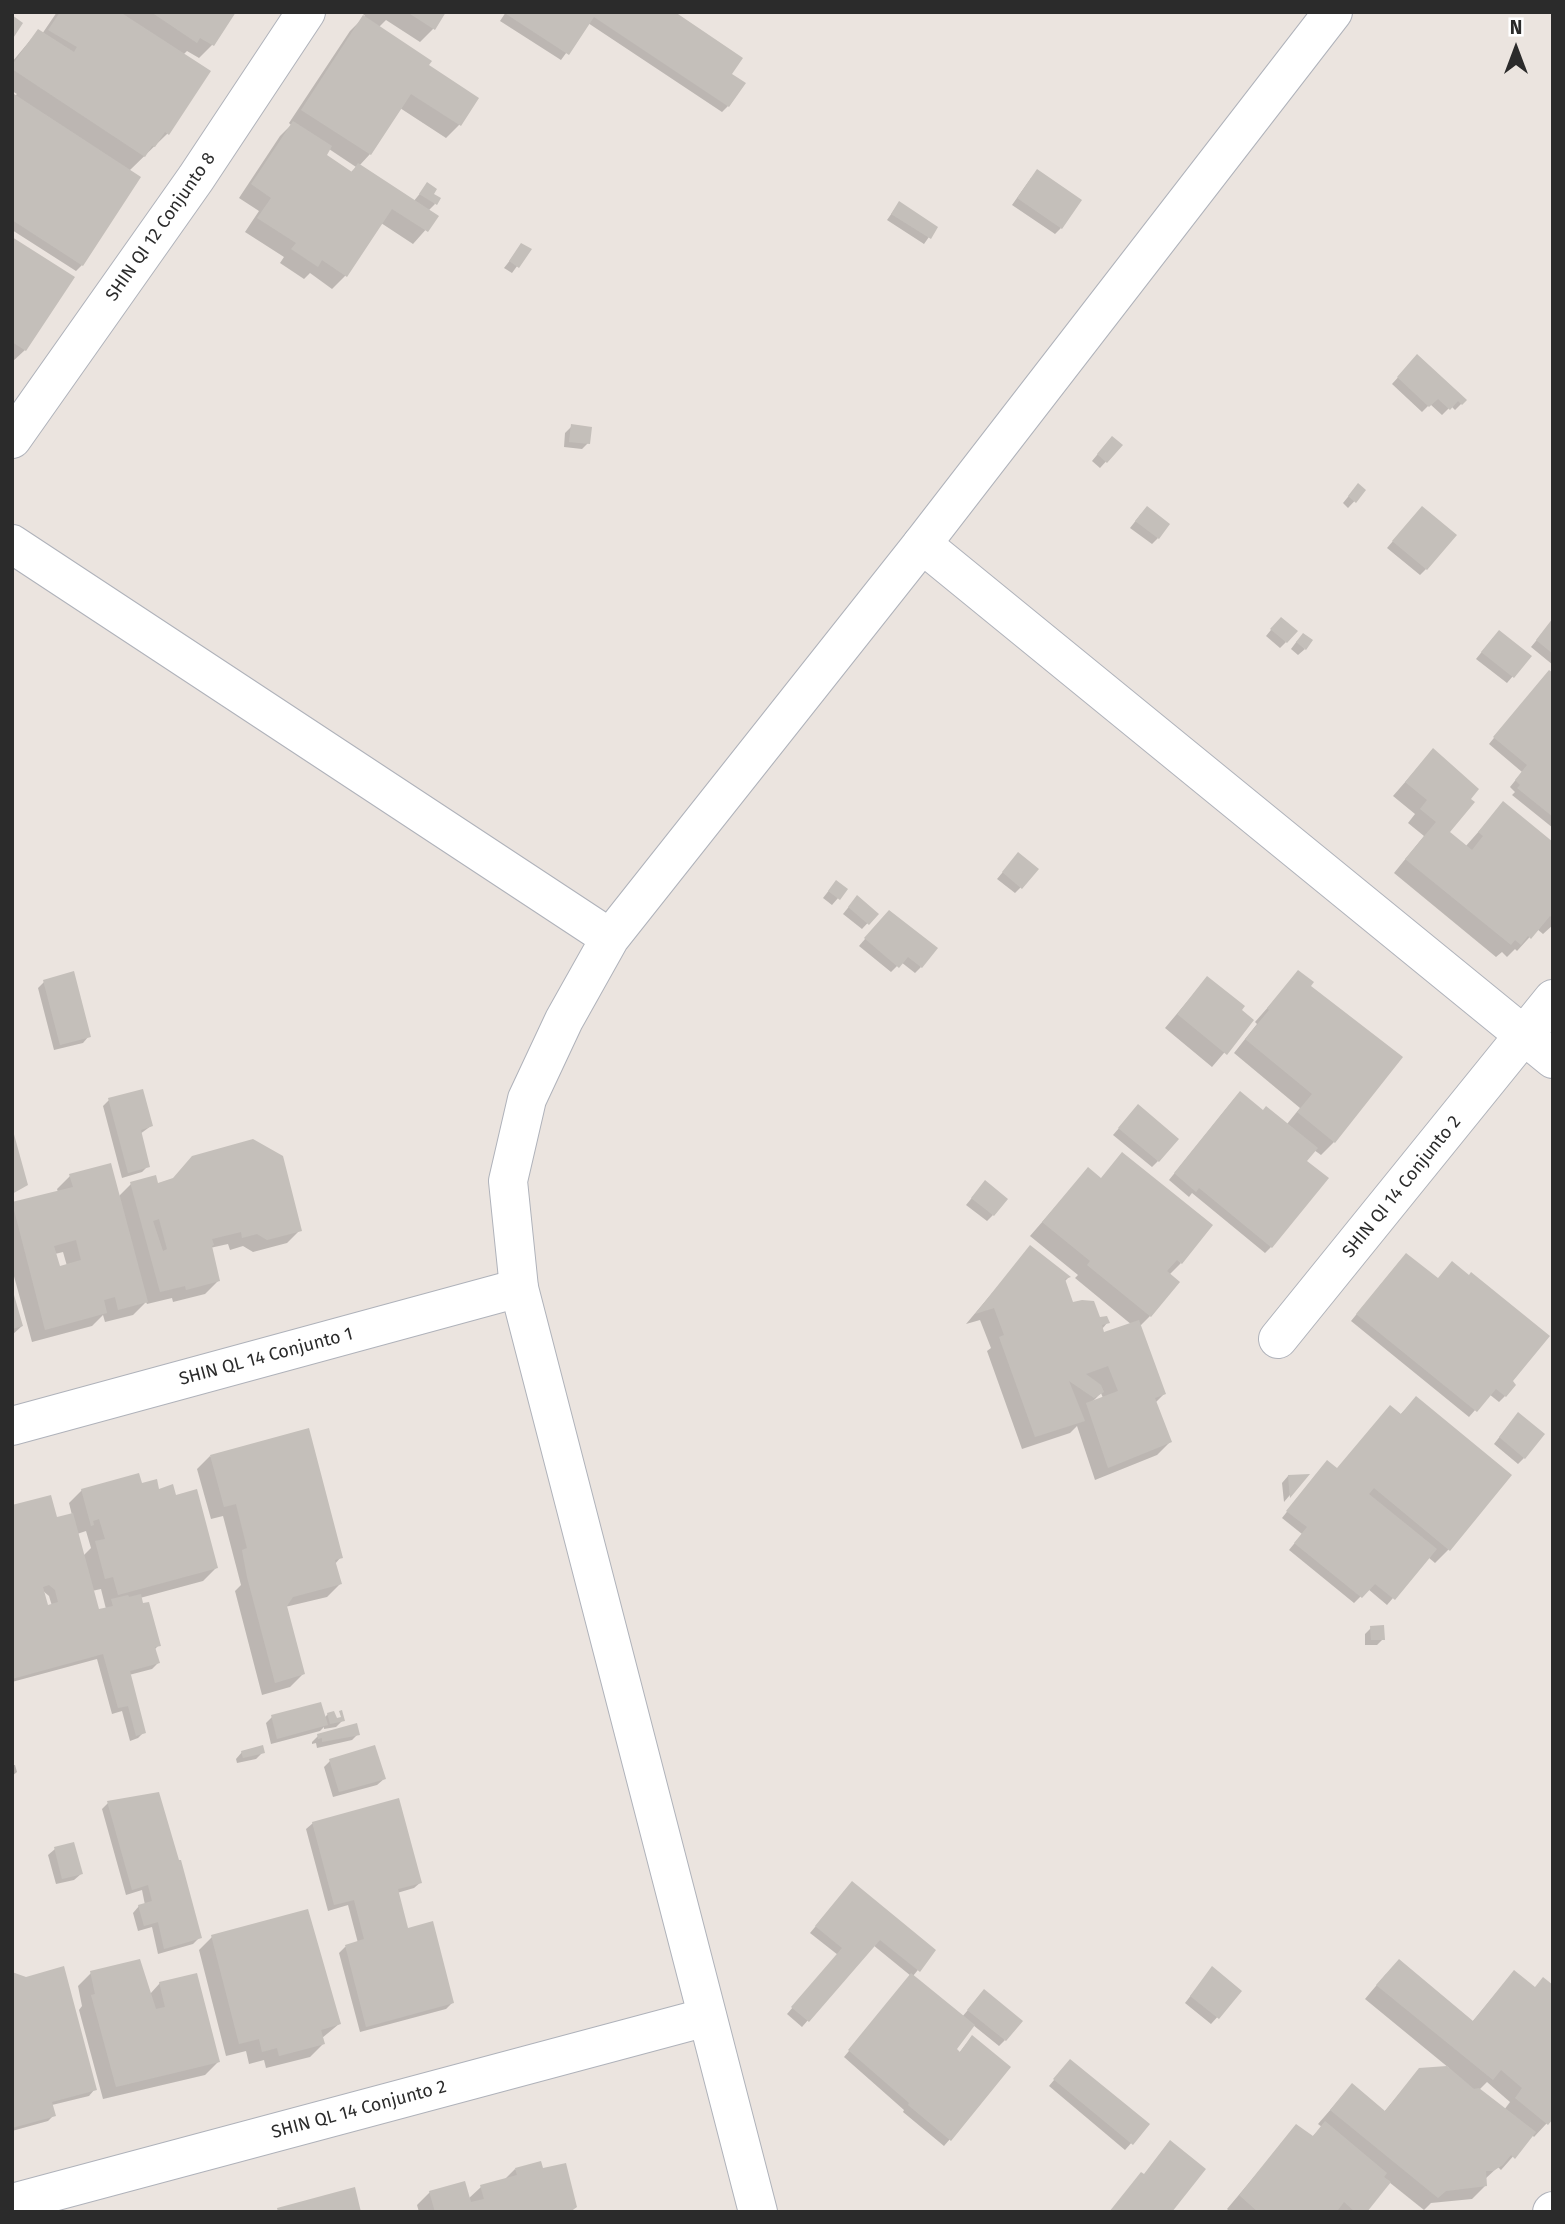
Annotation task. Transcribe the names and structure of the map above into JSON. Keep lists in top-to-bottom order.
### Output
{
  "streets": {
    "street": [
      "SHIN QI 12 Conjunto 8",
      "SHIN QI 14 Conjunto 2",
      "SHIN QL 14 Conjunto 1",
      "SHIN QL 14 Conjunto 2"
    ]
  },
  "north": "top"
}
